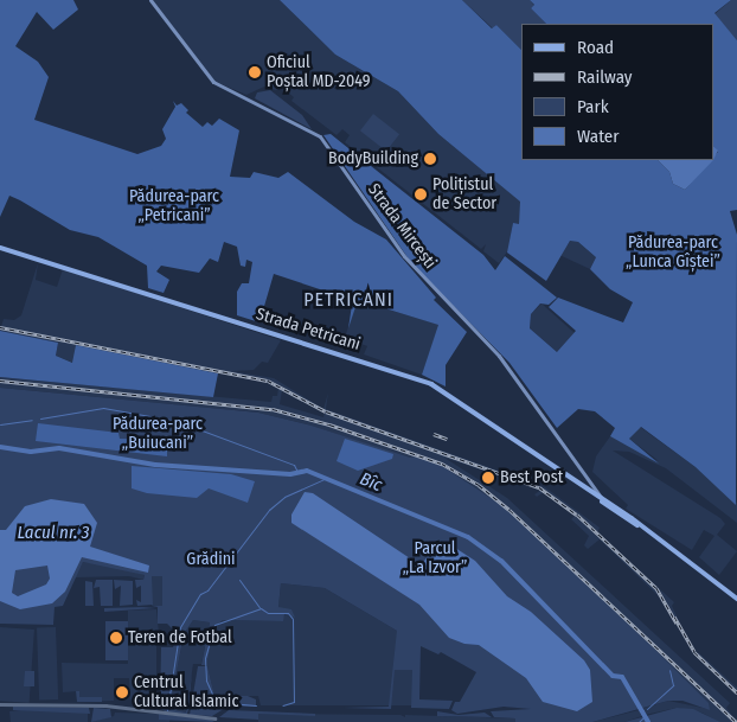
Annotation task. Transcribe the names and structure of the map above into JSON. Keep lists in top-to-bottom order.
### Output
{
  "streets": {
    "main road": ["Strada Mircești", "Strada Petricani"]
  },
  "crossings": [
    ["Strada Mircești", "Strada Petricani"]
  ],
  "districts": ["PETRICANI"],
  "water": ["Bîc", "Lacul nr. 3"],
  "parks": [
    "Pădurea-parc „Petricani”",
    "Pădurea-parc „Lunca Gîștei”",
    "Pădurea-parc „Buiucani”",
    "Parcul „La Izvor”",
    "Grădini"
  ],
  "places": [
    "Oficiul Poștal MD-2049",
    "BodyBuilding",
    "Polițistul de Sector",
    "Best Post",
    "Teren de Fotbal",
    "Centrul Cultural Islamic"
  ],
  "legend": [
    "Road",
    "Railway",
    "Park",
    "Water"
  ]
}
